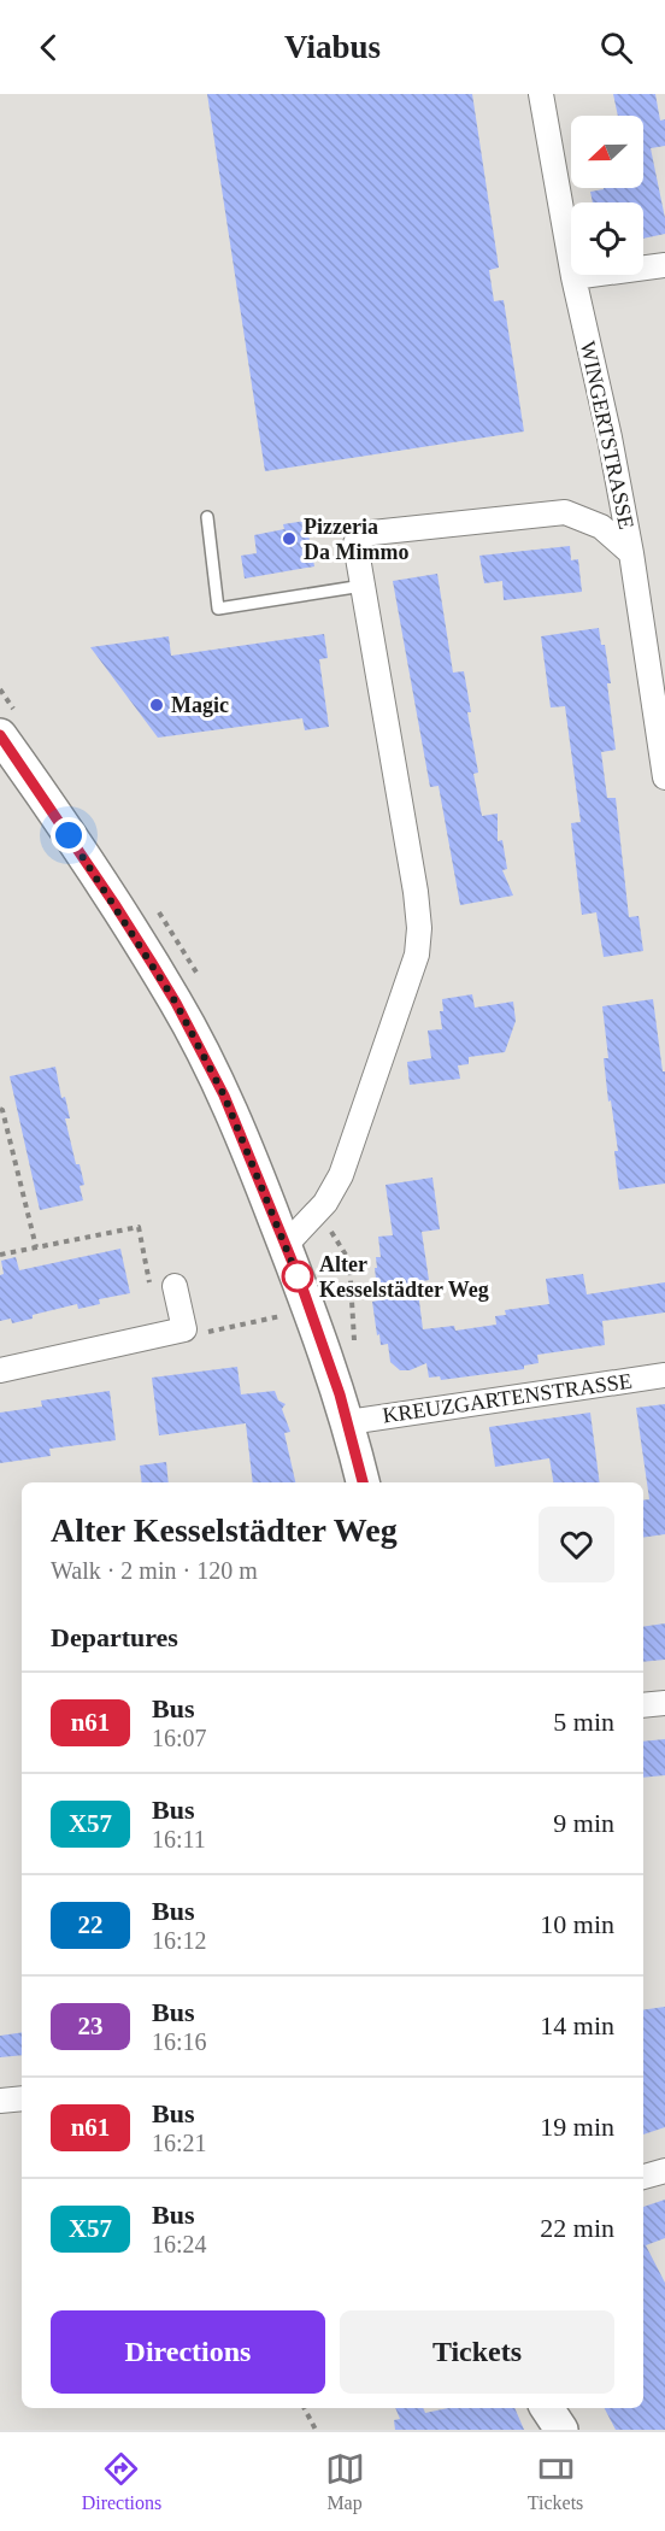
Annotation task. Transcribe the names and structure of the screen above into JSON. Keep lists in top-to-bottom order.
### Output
{
  "streets": {
    "street": ["WINGERTSTRASSE", "KREUZGARTENSTRASSE"]
  },
  "places": ["Pizzeria Da Mimmo", "Magic", "Alter Kesselstädter Weg"],
  "lines": ["bus line n61"],
  "north": "left",
  "page": {
    "header": "Viabus",
    "heading": [
      ["Alter Kesselstädter Weg", "Walk · 2 min · 120 m"],
      "Departures"
    ],
    "list": [
      {
        "mark": "n61",
        "name": "Bus",
        "note": "16:07",
        "value": "5 min"
      },
      {
        "mark": "X57",
        "name": "Bus",
        "note": "16:11",
        "value": "9 min"
      },
      {
        "mark": "22",
        "name": "Bus",
        "note": "16:12",
        "value": "10 min"
      },
      {
        "mark": "23",
        "name": "Bus",
        "note": "16:16",
        "value": "14 min"
      },
      {
        "mark": "n61",
        "name": "Bus",
        "note": "16:21",
        "value": "19 min"
      },
      {
        "mark": "X57",
        "name": "Bus",
        "note": "16:24",
        "value": "22 min"
      }
    ],
    "buttons": ["Directions", "Tickets"],
    "tabs": ["Directions", "Map", "Tickets"]
  }
}
